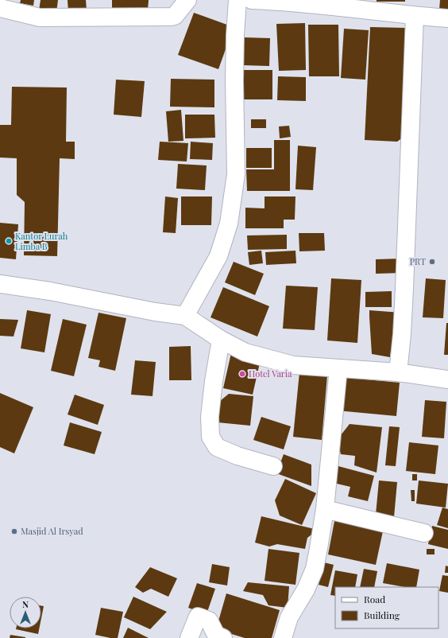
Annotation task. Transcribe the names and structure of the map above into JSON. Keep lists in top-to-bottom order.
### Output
{
  "places": [
    "Kantor Lurah Limba B",
    "PRT",
    "Hotel Varia",
    "Masjid Al Irsyad"
  ],
  "legend": ["Road", "Building"],
  "north": "top"
}
